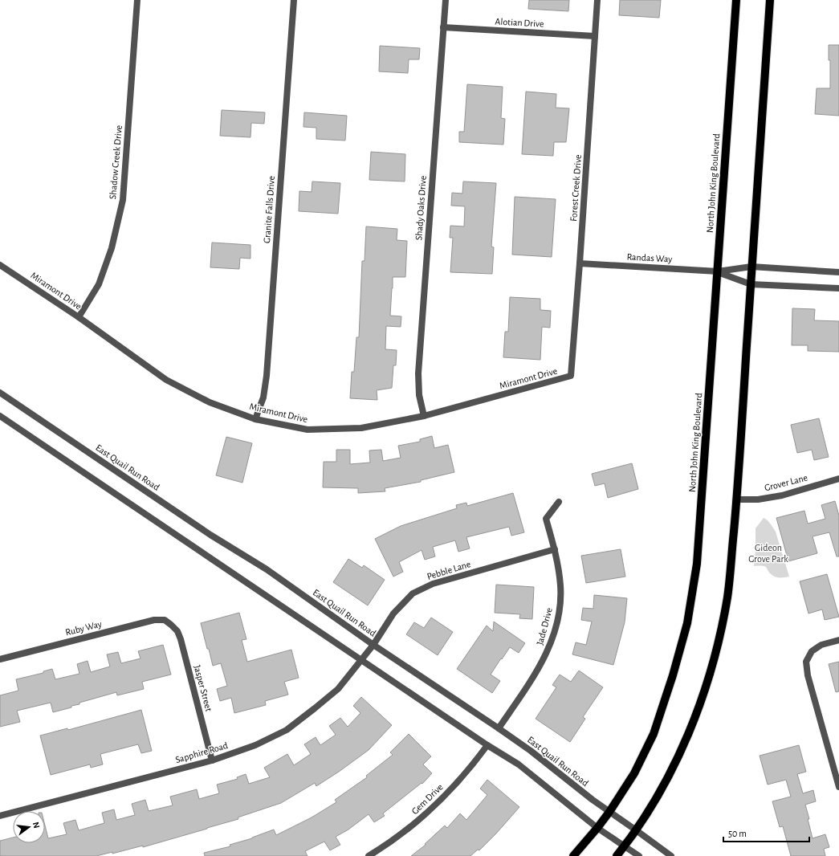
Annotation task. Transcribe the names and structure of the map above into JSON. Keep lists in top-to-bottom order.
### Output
{
  "streets": {
    "main road": ["North John King Boulevard"],
    "street": [
      "Alotian Drive",
      "Shadow Creek Drive",
      "Forest Creek Drive",
      "Shady Oaks Drive",
      "Granite Falls Drive",
      "Randas Way",
      "Miramont Drive",
      "East Quail Run Road",
      "Grover Lane",
      "Pebble Lane",
      "Jade Drive",
      "Ruby Way",
      "Jasper Street",
      "Sapphire Road",
      "Gem Drive"
    ]
  },
  "crossings": [
    ["Alotian Drive", "Forest Creek Drive"],
    ["Alotian Drive", "Shady Oaks Drive"],
    ["Shadow Creek Drive", "Miramont Drive"],
    ["North John King Boulevard", "Randas Way"],
    ["North John King Boulevard", "East Quail Run Road"],
    ["Forest Creek Drive", "Randas Way"],
    ["Forest Creek Drive", "Miramont Drive"],
    ["Shady Oaks Drive", "Miramont Drive"],
    ["Granite Falls Drive", "Miramont Drive"],
    ["East Quail Run Road", "Pebble Lane"],
    ["East Quail Run Road", "Jade Drive"],
    ["East Quail Run Road", "Sapphire Road"],
    ["Pebble Lane", "Jade Drive"],
    ["Pebble Lane", "Sapphire Road"],
    ["Ruby Way", "Jasper Street"],
    ["Jasper Street", "Sapphire Road"]
  ],
  "parks": ["Gideon Grove Park"],
  "scale_bar": "50 m",
  "north": "right"
}
